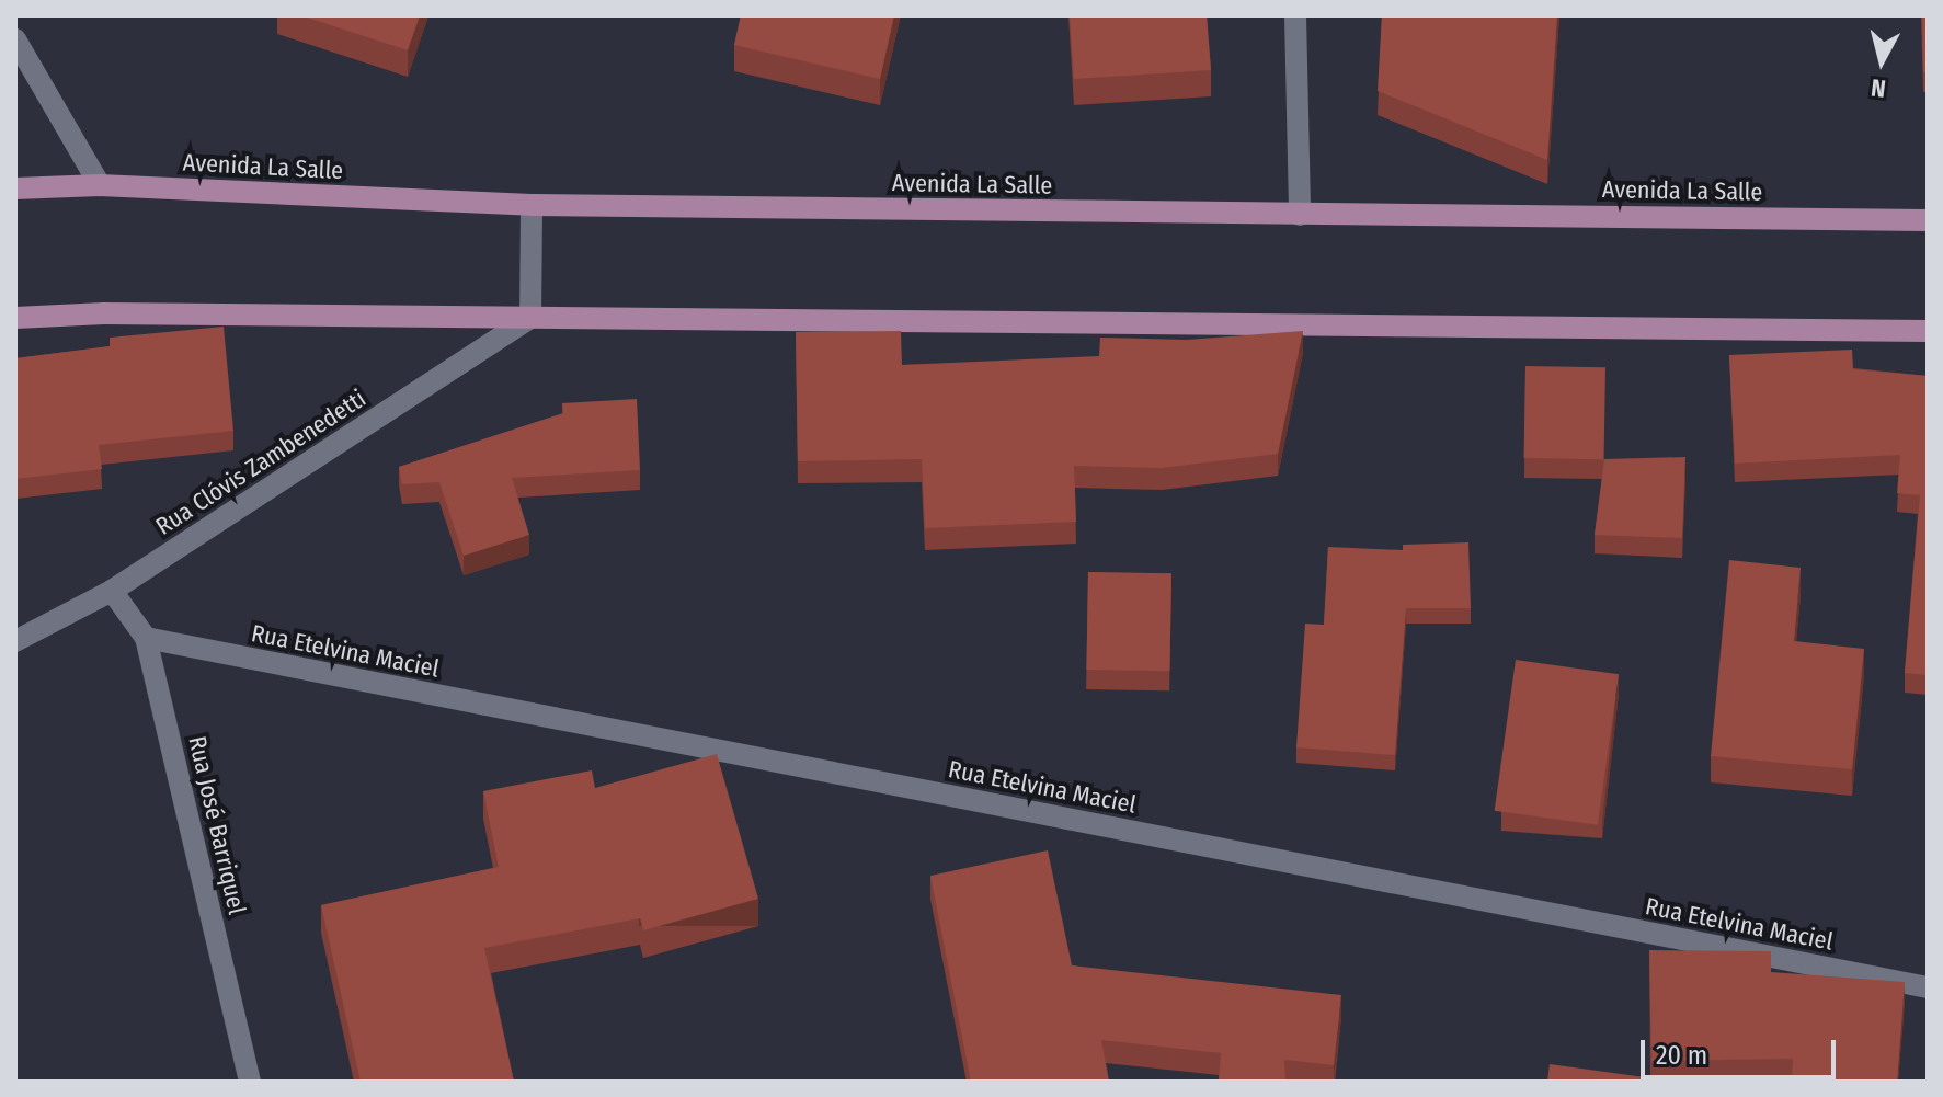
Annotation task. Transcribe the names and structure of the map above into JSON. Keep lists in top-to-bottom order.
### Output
{
  "streets": {
    "main road": ["Avenida La Salle"],
    "street": ["Rua Clóvis Zambenedetti", "Rua Etelvina Maciel", "Rua José Barriquel"]
  },
  "crossings": [
    ["Rua Clóvis Zambenedetti", "Rua José Barriquel"],
    ["Rua Etelvina Maciel", "Rua José Barriquel"]
  ],
  "scale_bar": "20 m",
  "north": "bottom"
}
